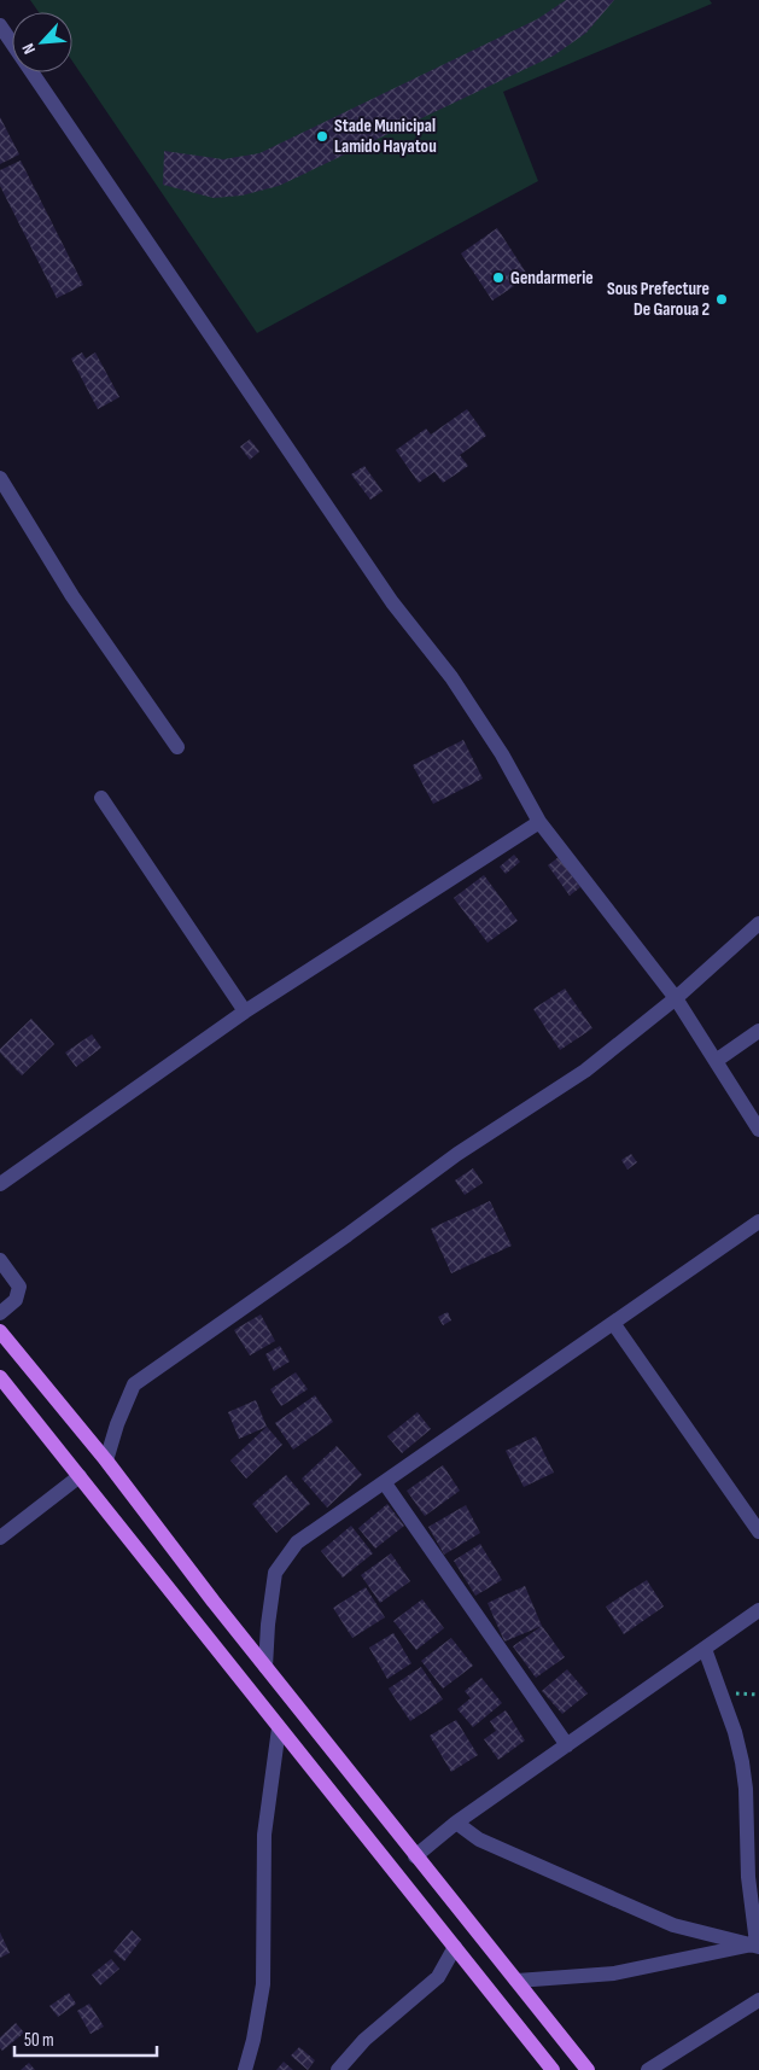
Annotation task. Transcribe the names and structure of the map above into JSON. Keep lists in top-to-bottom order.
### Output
{
  "places": ["Stade Municipal Lamido Hayatou", "Gendarmerie", "Sous Prefecture De Garoua 2"],
  "scale_bar": "50 m",
  "north": "bottom left"
}
